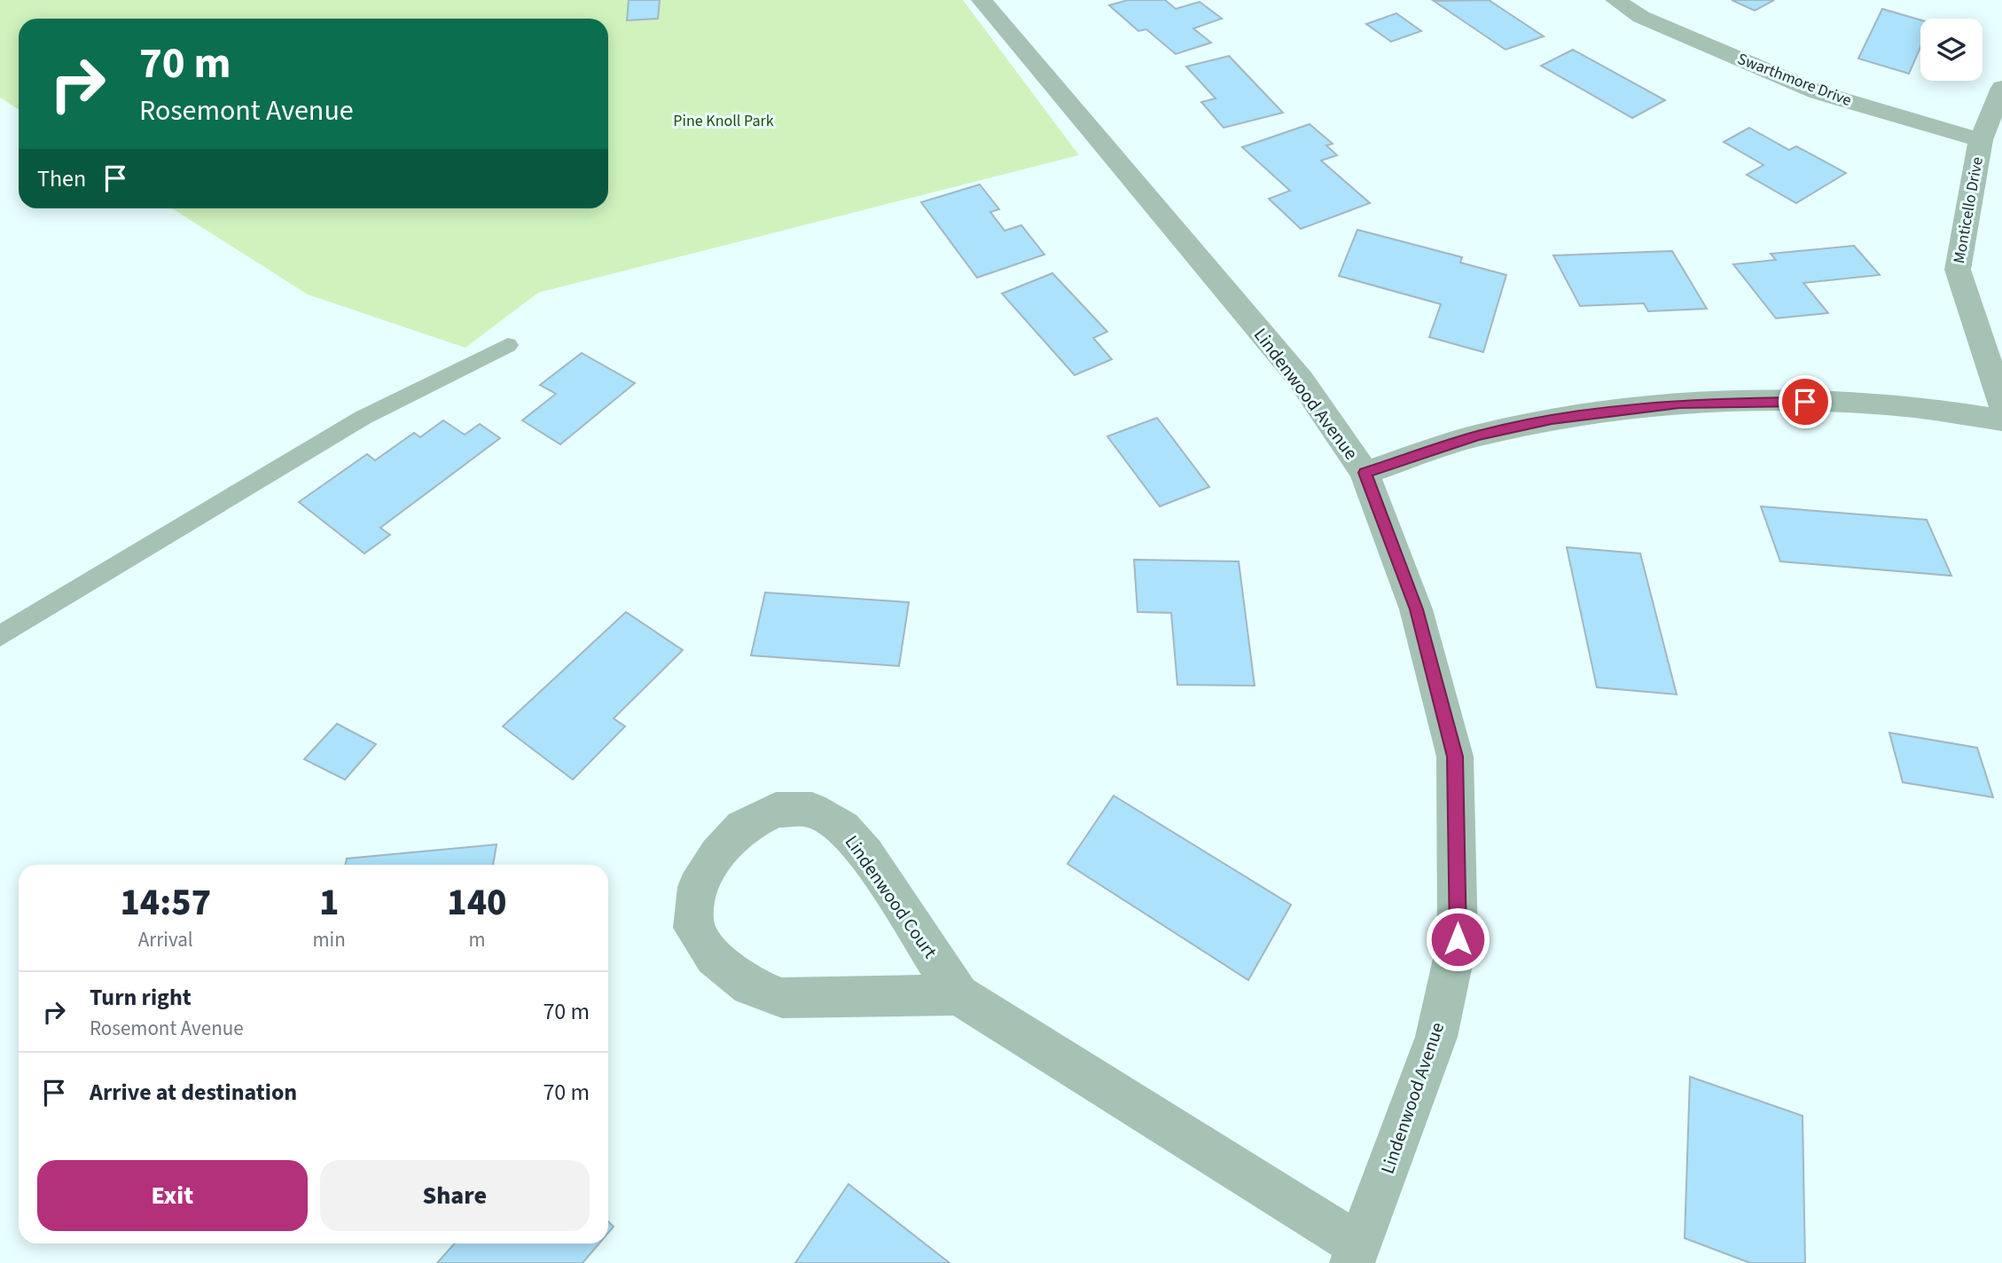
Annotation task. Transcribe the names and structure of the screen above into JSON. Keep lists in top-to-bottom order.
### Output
{
  "streets": {
    "street": [
      "Swarthmore Drive",
      "Monticello Drive",
      "Lindenwood Avenue",
      "Lindenwood Court"
    ]
  },
  "crossings": [
    ["Swarthmore Drive", "Monticello Drive"],
    ["Lindenwood Avenue", "Lindenwood Court"]
  ],
  "parks": ["Pine Knoll Park"],
  "page": {
    "turn": ["70 m", "Rosemont Avenue"],
    "then": "Then",
    "eta": [
      "14:57",
      "Arrival",
      "1",
      "min",
      "140",
      "m"
    ],
    "list": [
      {
        "name": "Turn right",
        "note": "Rosemont Avenue",
        "value": "70 m"
      },
      {
        "name": "Arrive at destination",
        "value": "70 m"
      }
    ],
    "buttons": ["Exit", "Share"]
  }
}
